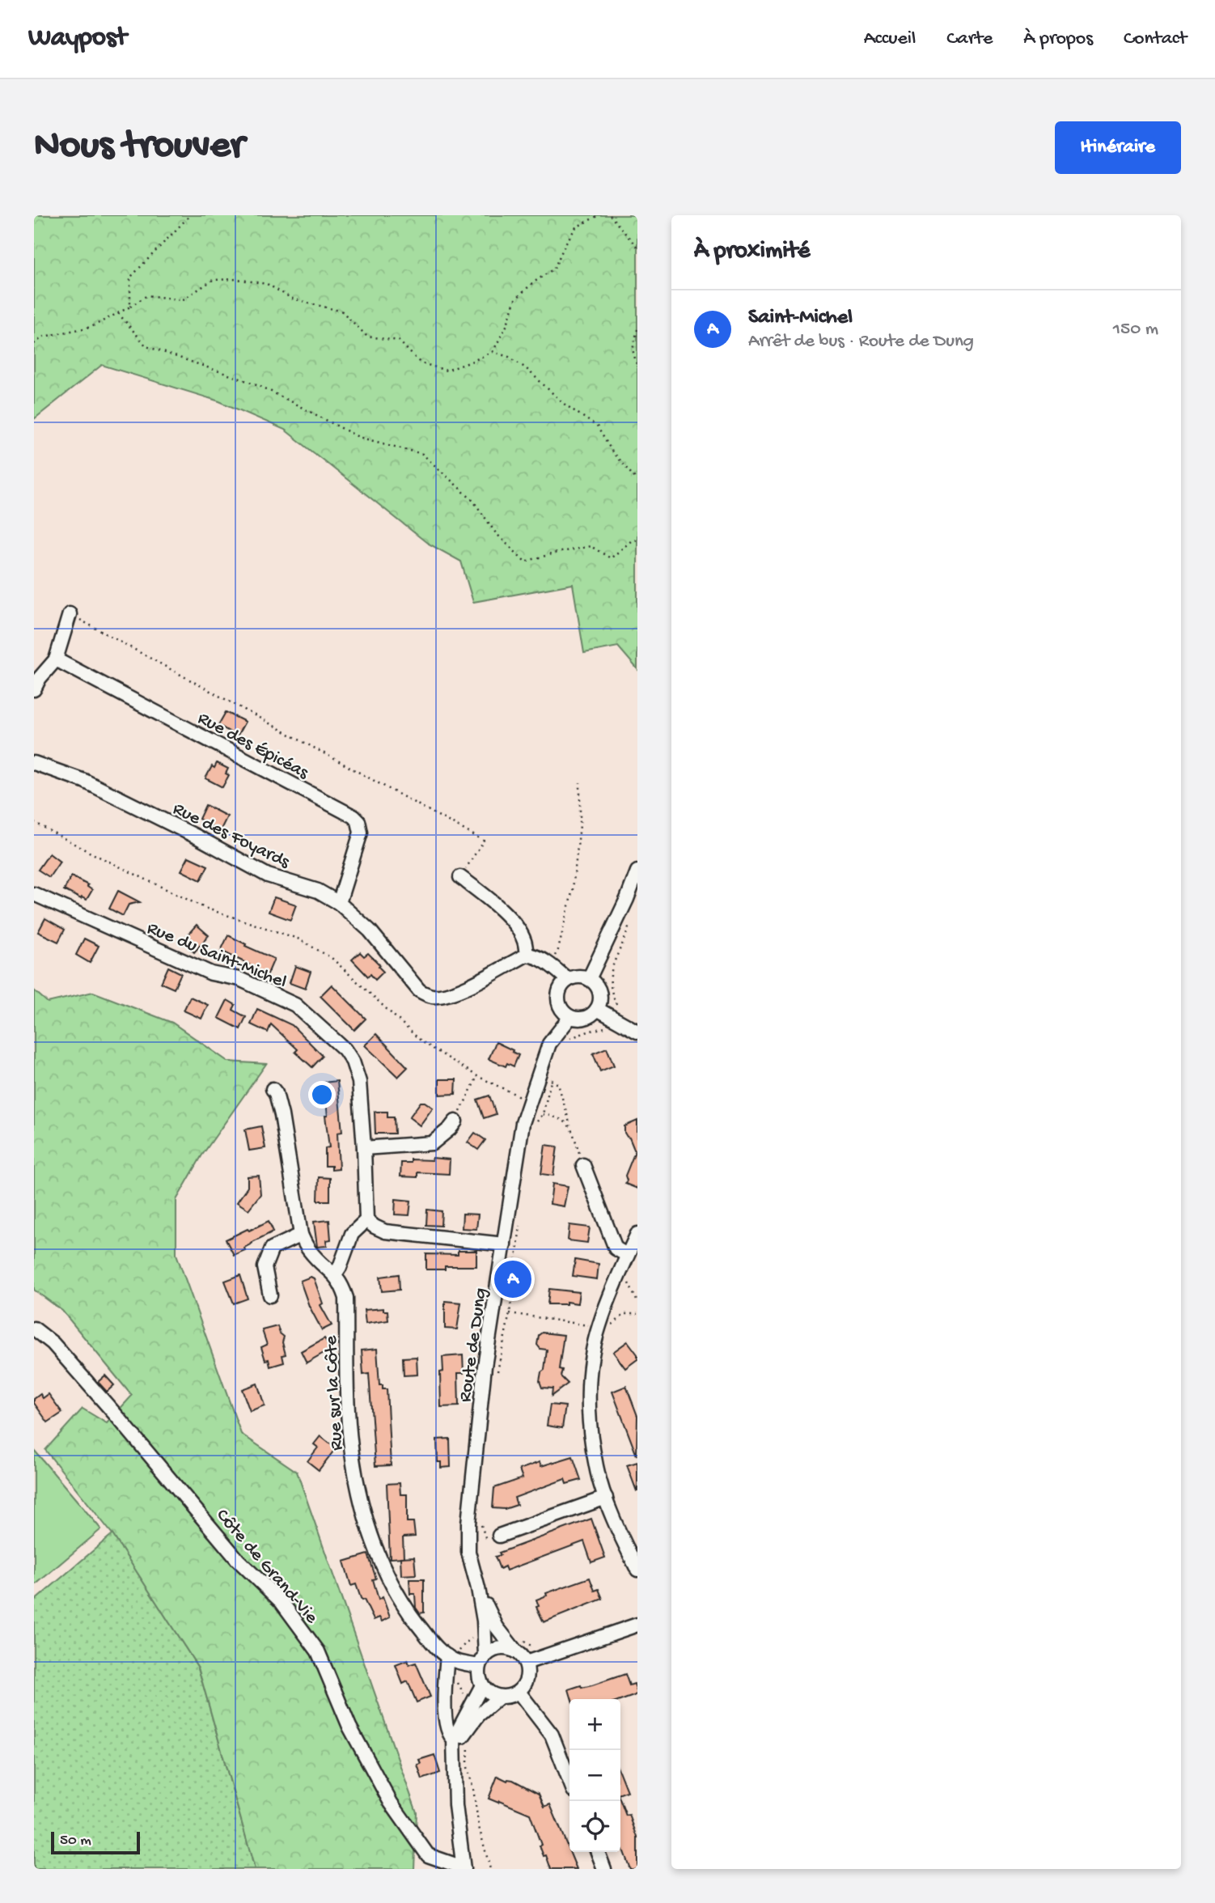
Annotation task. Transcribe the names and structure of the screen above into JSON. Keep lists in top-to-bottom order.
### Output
{
  "streets": {
    "street": [
      "Rue des Épicéas",
      "Rue des Foyards",
      "Rue du Saint-Michel",
      "Route de Dung",
      "Rue sur la Côte",
      "Côte de Grand-Vie"
    ]
  },
  "crossings": [
    ["Rue des Épicéas", "Rue des Foyards"],
    ["Route de Dung", "Rue sur la Côte"]
  ],
  "scale_bar": "50 m",
  "page": {
    "header": "Waypost",
    "nav": [
      "Accueil",
      "Carte",
      "À propos",
      "Contact"
    ],
    "buttons": "Itinéraire",
    "title": "Nous trouver",
    "heading": "À proximité",
    "list": [
      {
        "mark": "A",
        "name": "Saint-Michel",
        "note": "Arrêt de bus · Route de Dung",
        "value": "150 m"
      }
    ],
    "pins": "A",
    "map_buttons": ["+", "−"],
    "scale": "50 m"
  }
}
